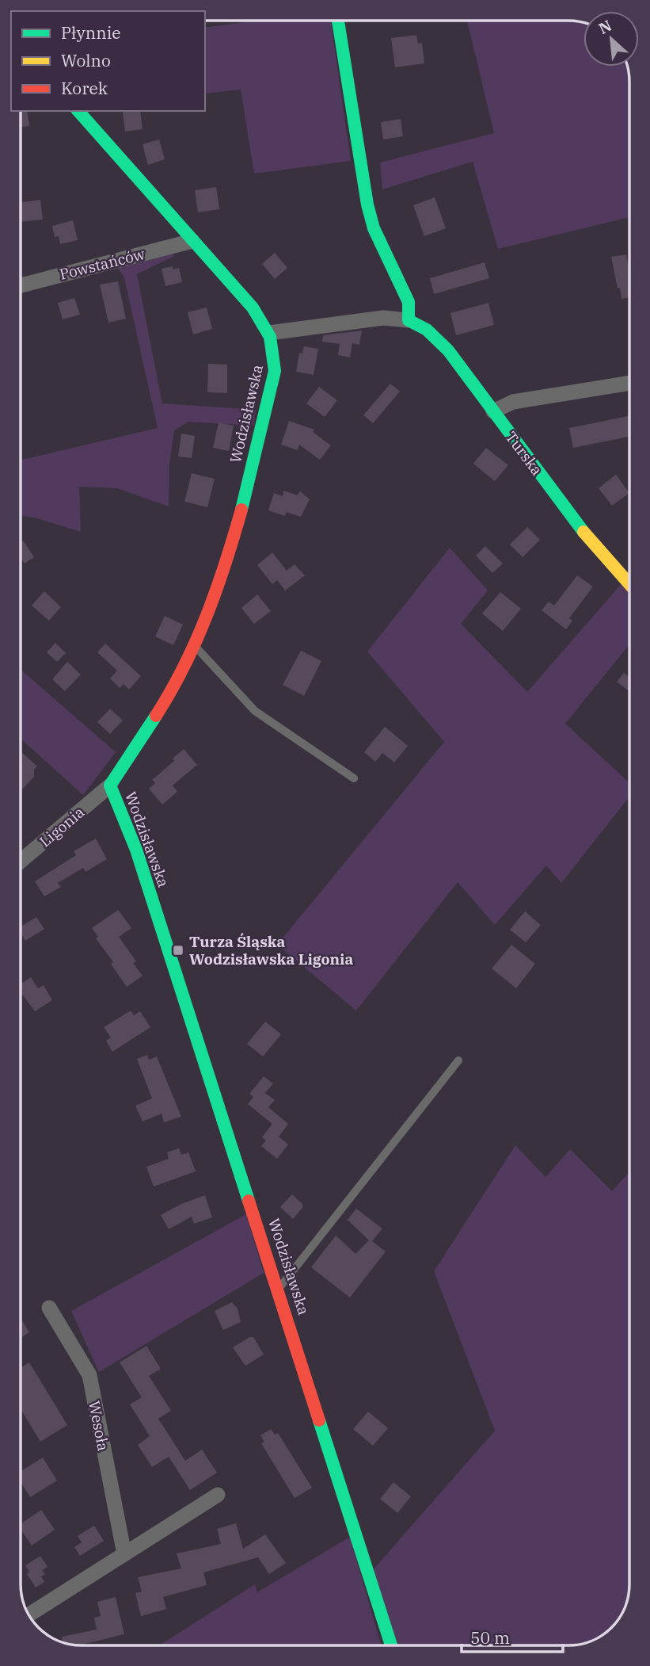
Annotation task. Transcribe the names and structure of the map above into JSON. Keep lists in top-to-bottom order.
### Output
{
  "streets": {
    "street": [
      "Powstańców",
      "Wodzisławska",
      "Turska",
      "Ligonia",
      "Wesoła"
    ]
  },
  "crossings": [
    ["Powstańców", "Wodzisławska"],
    ["Wodzisławska", "Turska"],
    ["Wodzisławska", "Ligonia"]
  ],
  "places": {
    "transit": ["Turza Śląska Wodzisławska Ligonia"]
  },
  "legend": ["Płynnie", "Wolno", "Korek"],
  "scale_bar": "50 m",
  "north": "top left"
}
